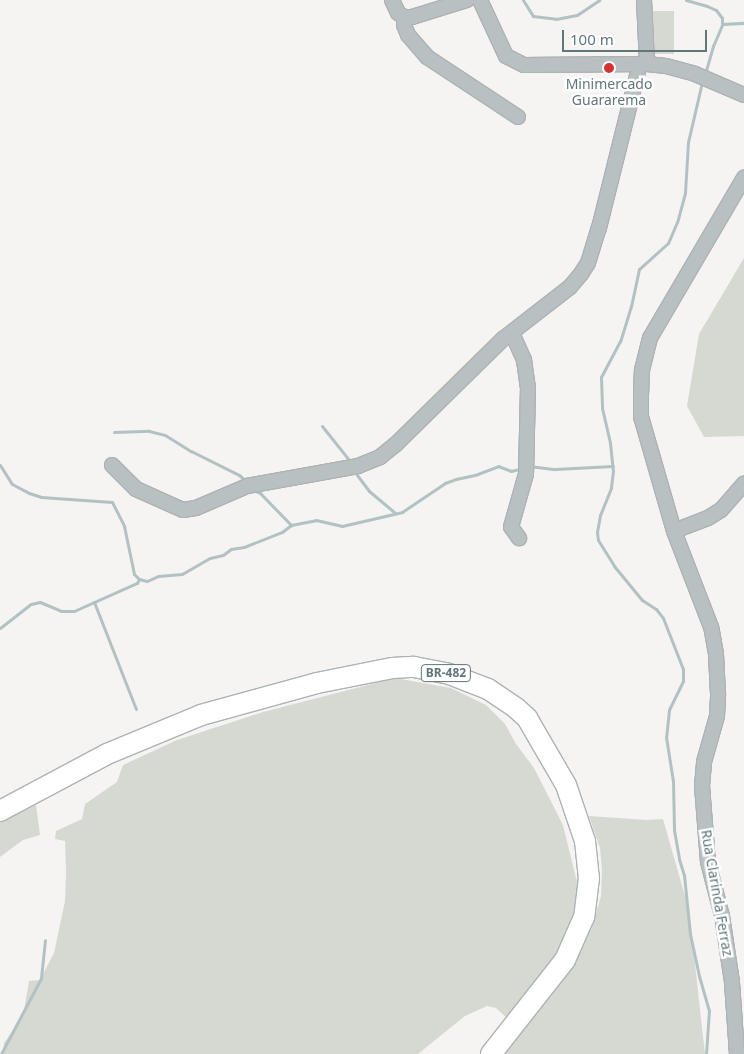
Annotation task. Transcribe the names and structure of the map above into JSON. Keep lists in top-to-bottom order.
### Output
{
  "streets": {
    "highway": ["BR-482"],
    "street": ["Rua Clarinda Ferraz"]
  },
  "places": ["Minimercado Guararema"],
  "scale_bar": "100 m"
}
